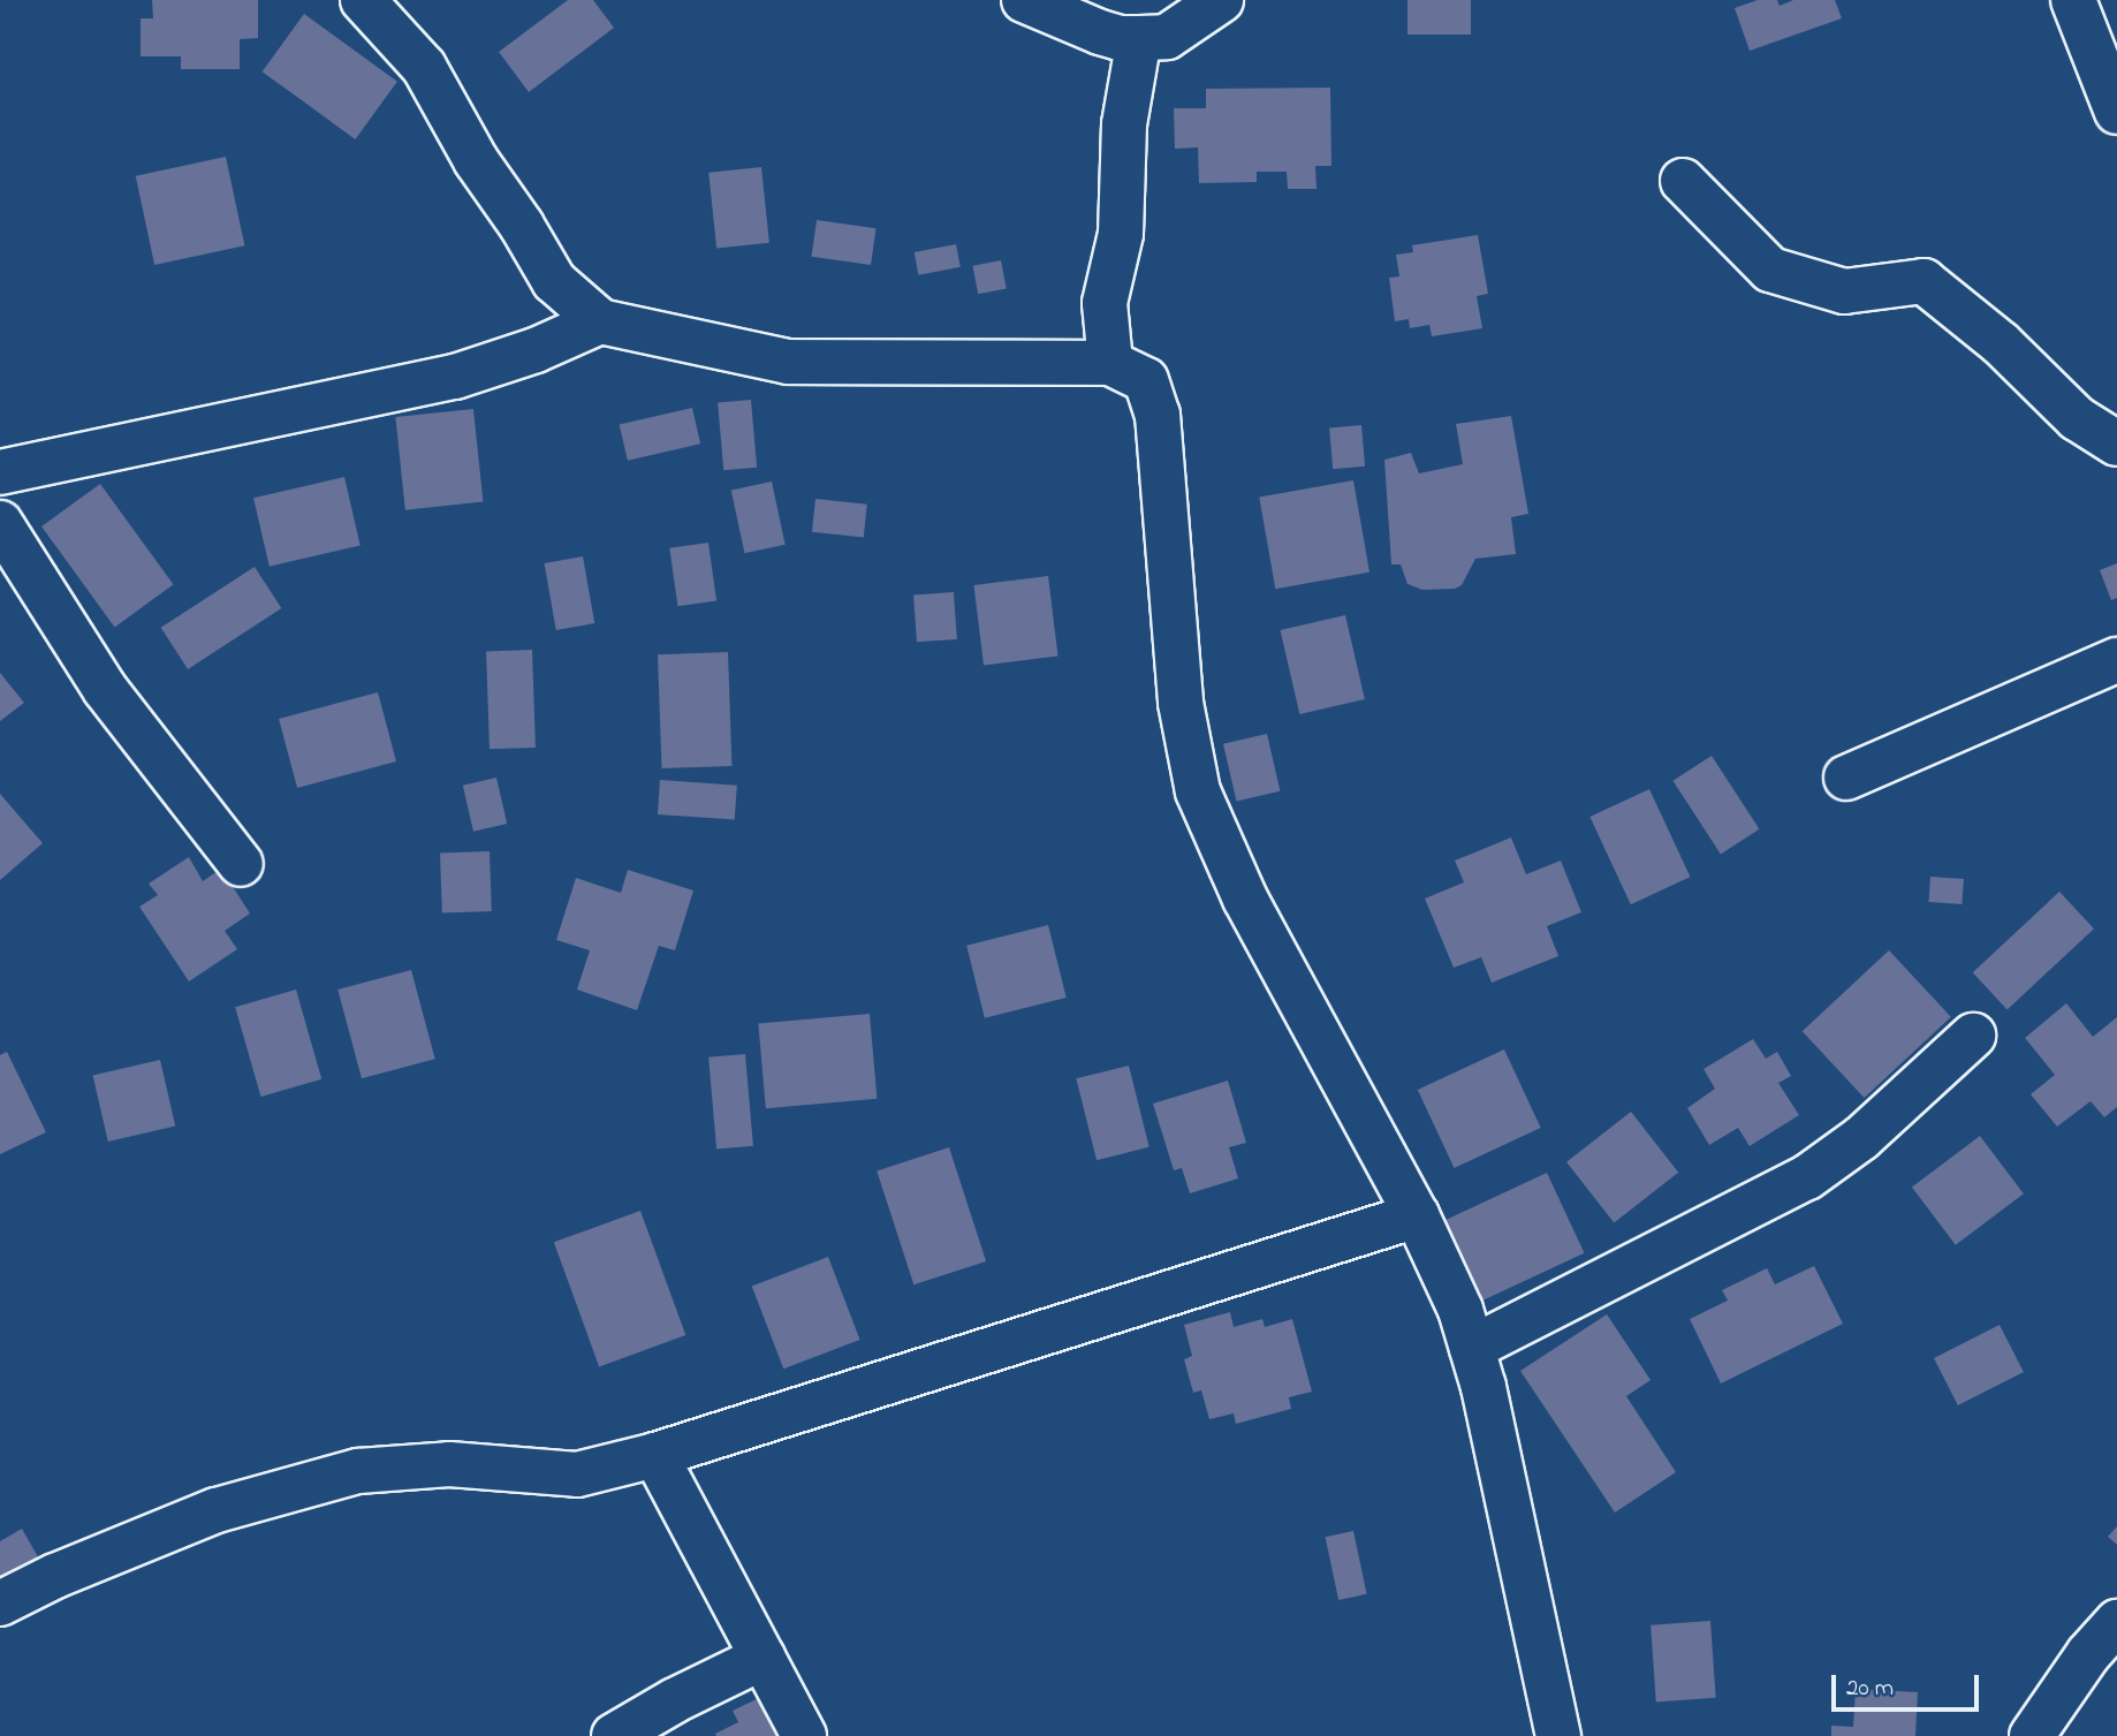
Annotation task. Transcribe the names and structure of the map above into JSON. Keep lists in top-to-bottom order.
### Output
{
  "scale_bar": "20 m"
}
